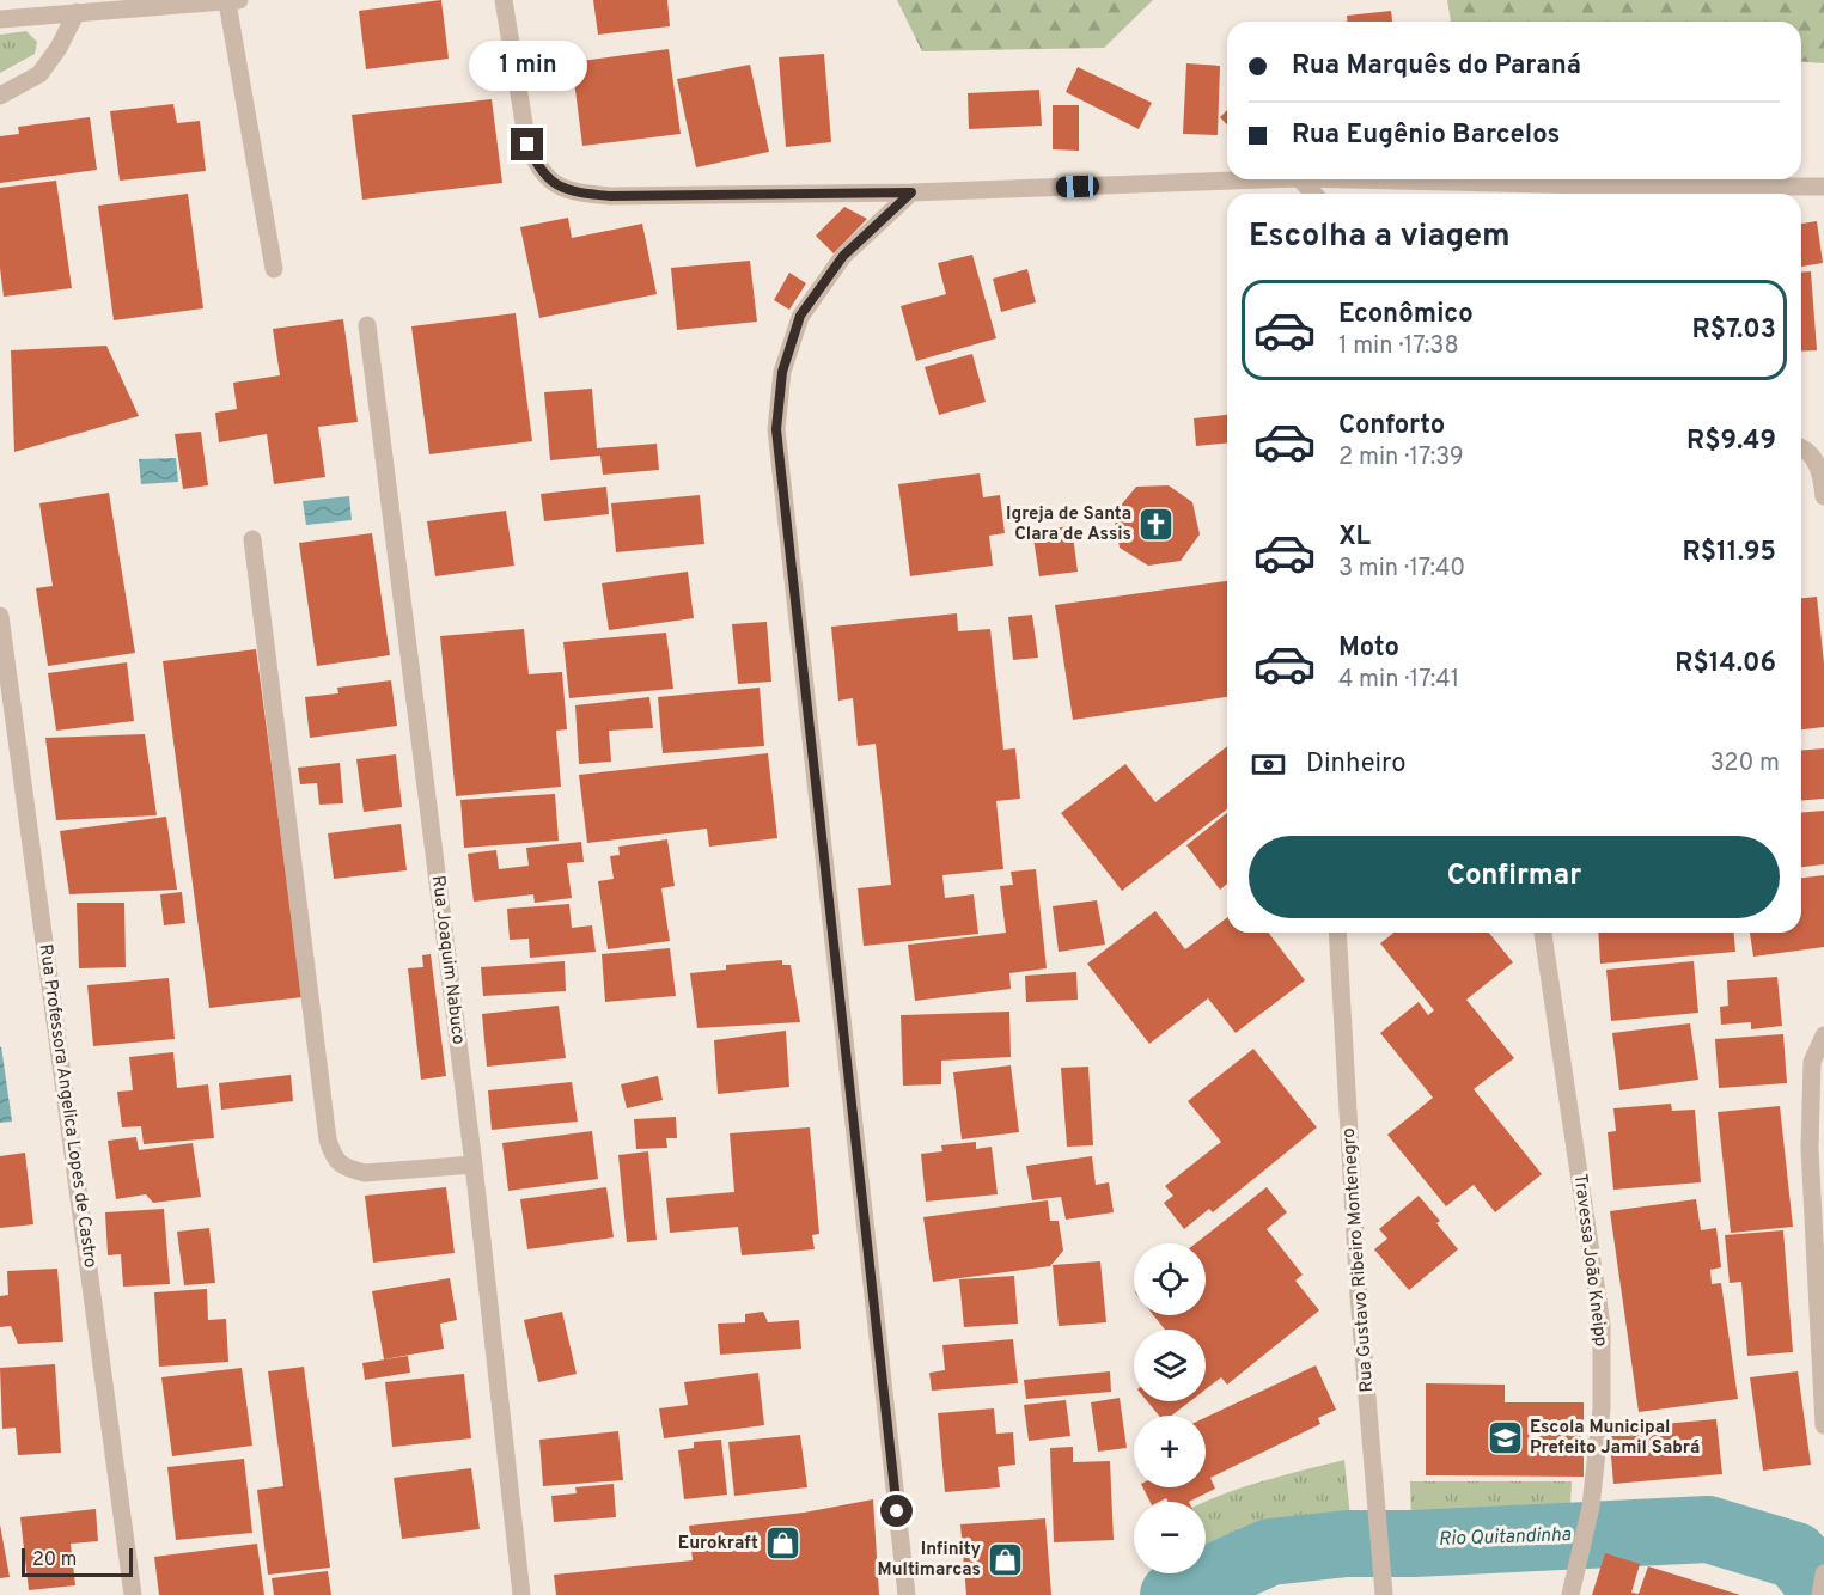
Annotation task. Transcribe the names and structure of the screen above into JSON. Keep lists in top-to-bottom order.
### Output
{
  "streets": {
    "street": [
      "Rua Joaquim Nabuco",
      "Rua Professora Angelica Lopes de Castro",
      "Rua Gustavo Ribeiro Montenegro",
      "Travessa João Kneipp"
    ]
  },
  "water": ["Rio Quitandinha"],
  "places": {
    "church": ["Igreja de Santa Clara de Assis"],
    "school or university": ["Escola Municipal Prefeito Jamil Sabrá"],
    "shop": ["Eurokraft", "Infinity Multimarcas"]
  },
  "scale_bar": "20 m",
  "page": {
    "banner": ["Rua Marquês do Paraná", "Rua Eugênio Barcelos"],
    "bubble": "1 min",
    "heading": "Escolha a viagem",
    "list": [
      {
        "name": "Econômico",
        "note": "1 min · 17:38",
        "value": "R$7.03"
      },
      {
        "name": "Conforto",
        "note": "2 min · 17:39",
        "value": "R$9.49"
      },
      {
        "name": "XL",
        "note": "3 min · 17:40",
        "value": "R$11.95"
      },
      {
        "name": "Moto",
        "note": "4 min · 17:41",
        "value": "R$14.06"
      }
    ],
    "pay": ["Dinheiro", "320 m"],
    "buttons": "Confirmar",
    "map_buttons": ["+", "−"],
    "scale": "20 m"
  }
}
